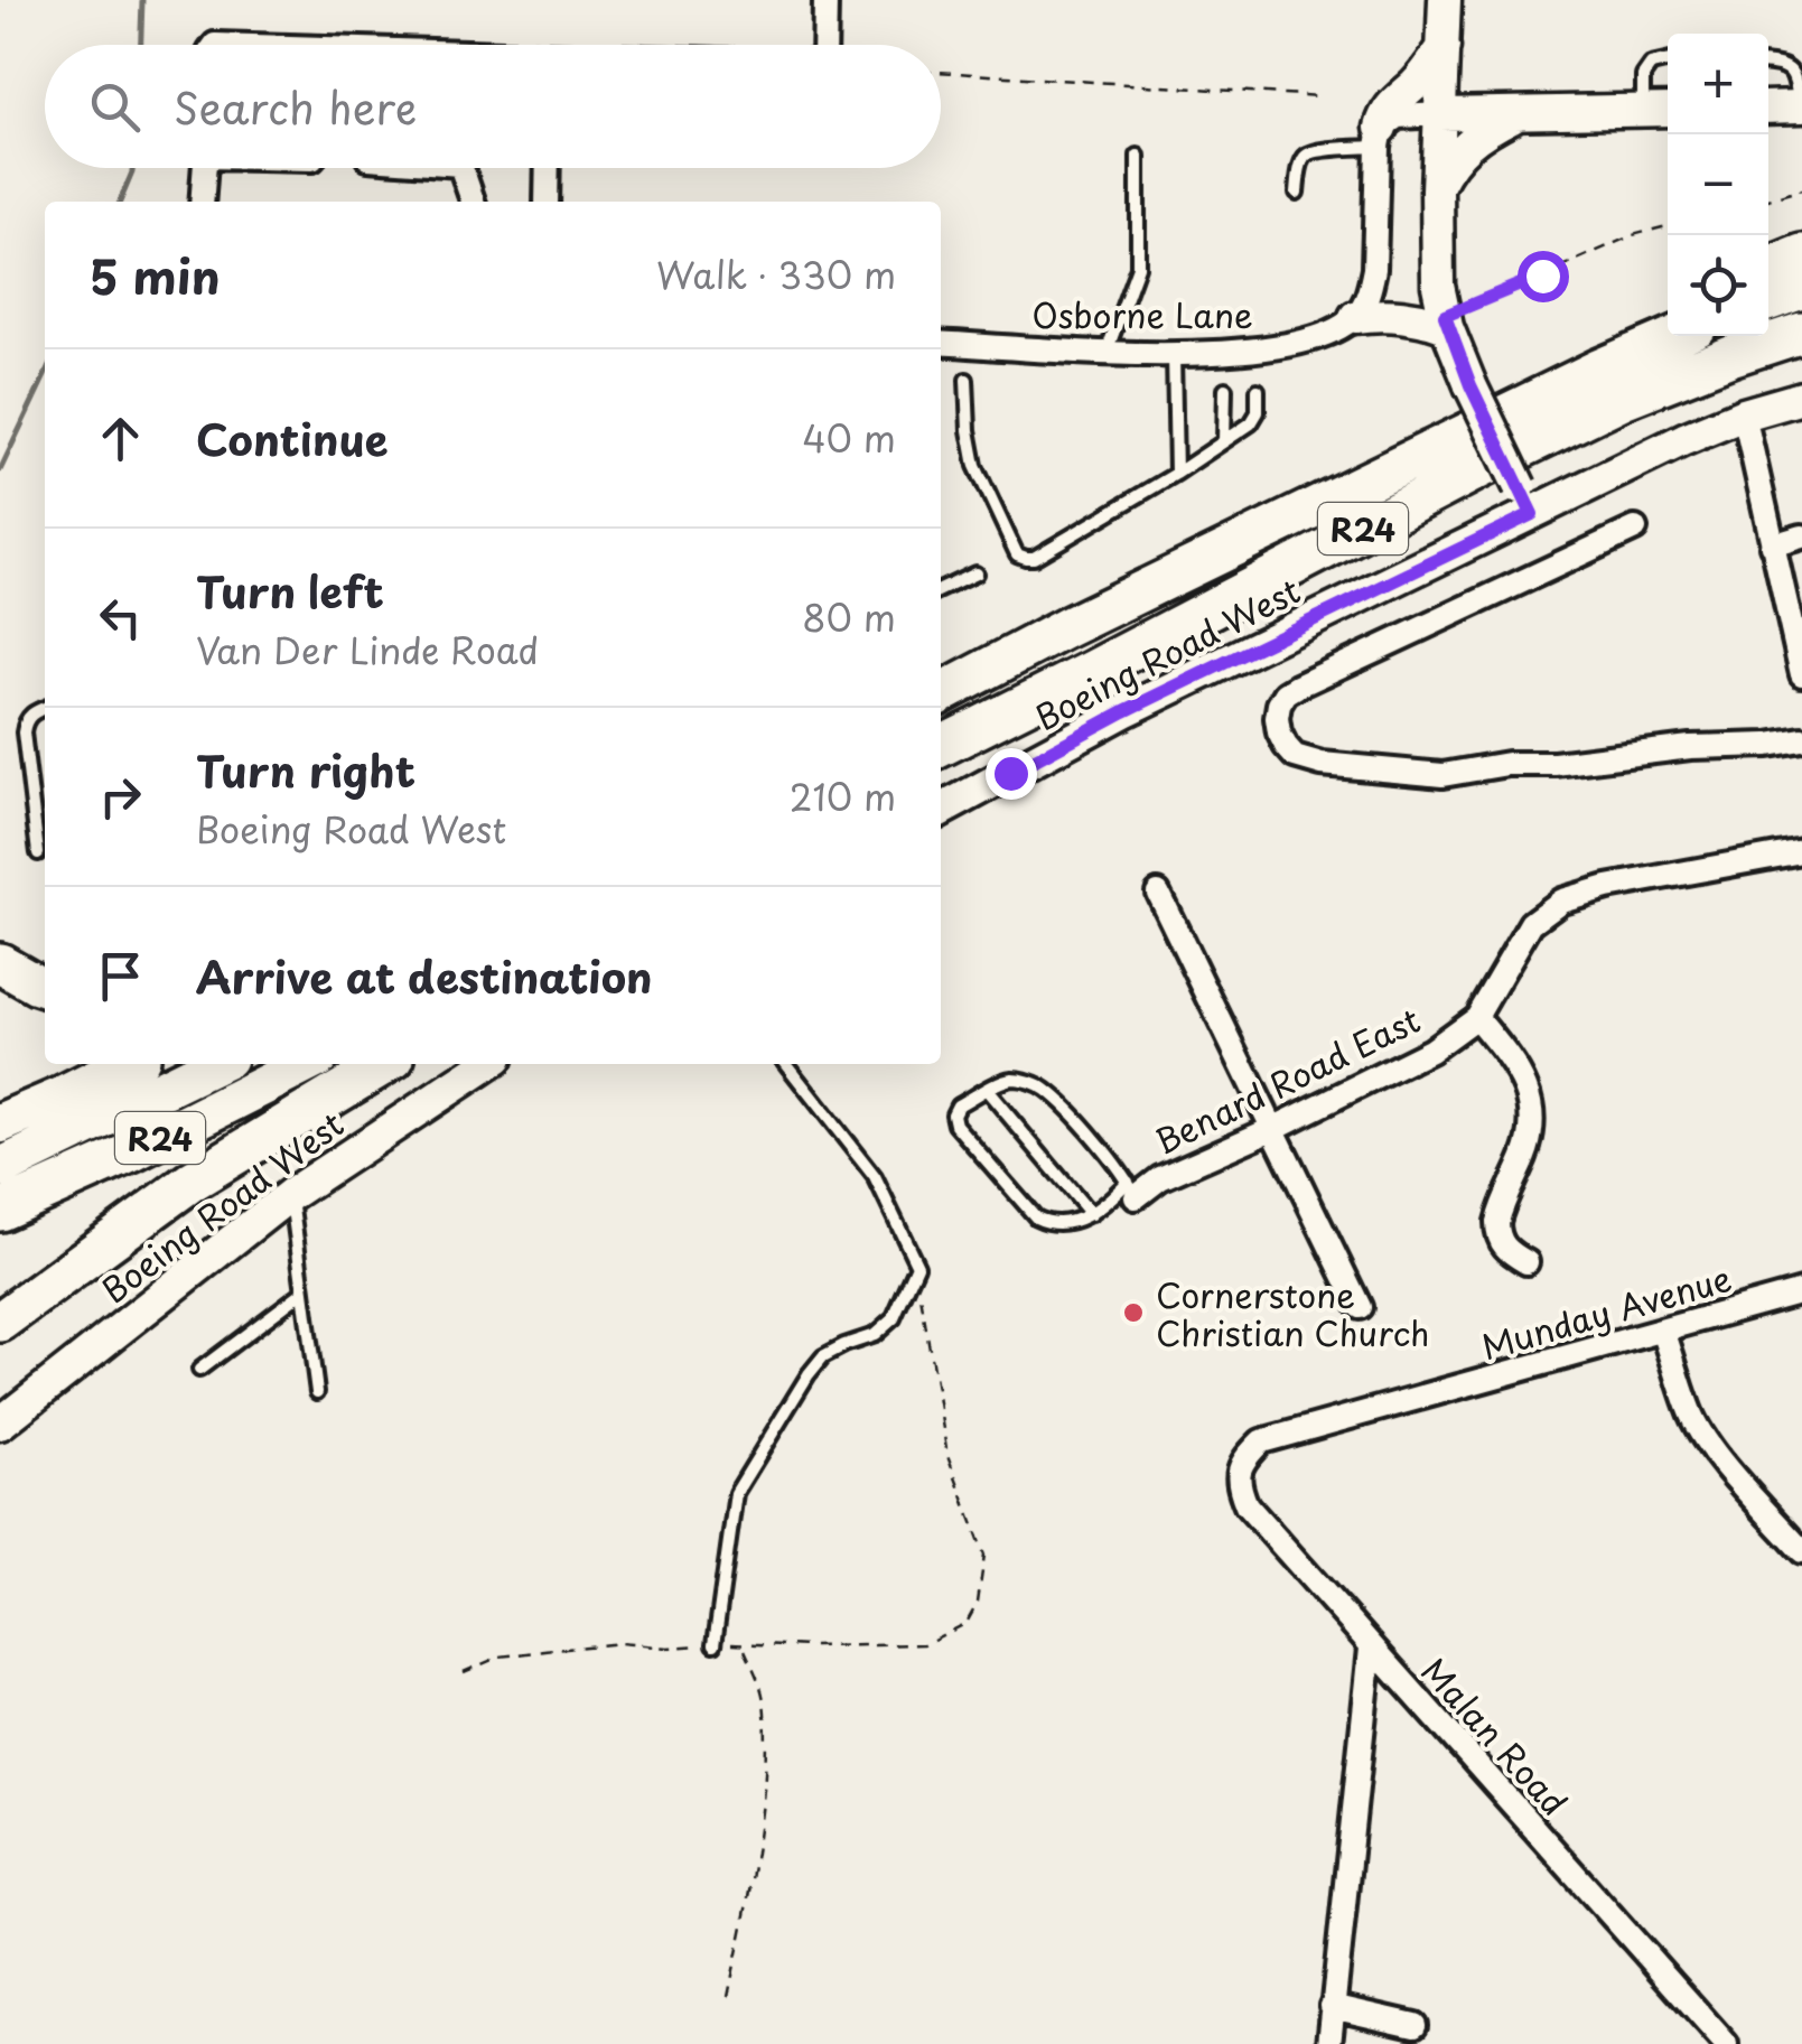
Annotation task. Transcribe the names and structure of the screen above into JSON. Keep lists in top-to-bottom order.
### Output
{
  "streets": {
    "highway": ["R24"],
    "main road": ["Boeing Road West"],
    "street": [
      "Osborne Lane",
      "Benard Road East",
      "Munday Avenue",
      "Malan Road"
    ]
  },
  "crossings": [
    ["Munday Avenue", "Malan Road"]
  ],
  "places": ["Cornerstone Christian Church"],
  "page": {
    "map_buttons": ["+", "−"],
    "search": "Search here",
    "heading": ["5 min", "Walk · 330 m"],
    "list": [
      ["Continue", "40 m"],
      ["Turn left", "Van Der Linde Road", "80 m"],
      ["Turn right", "Boeing Road West", "210 m"],
      "Arrive at destination"
    ]
  }
}
